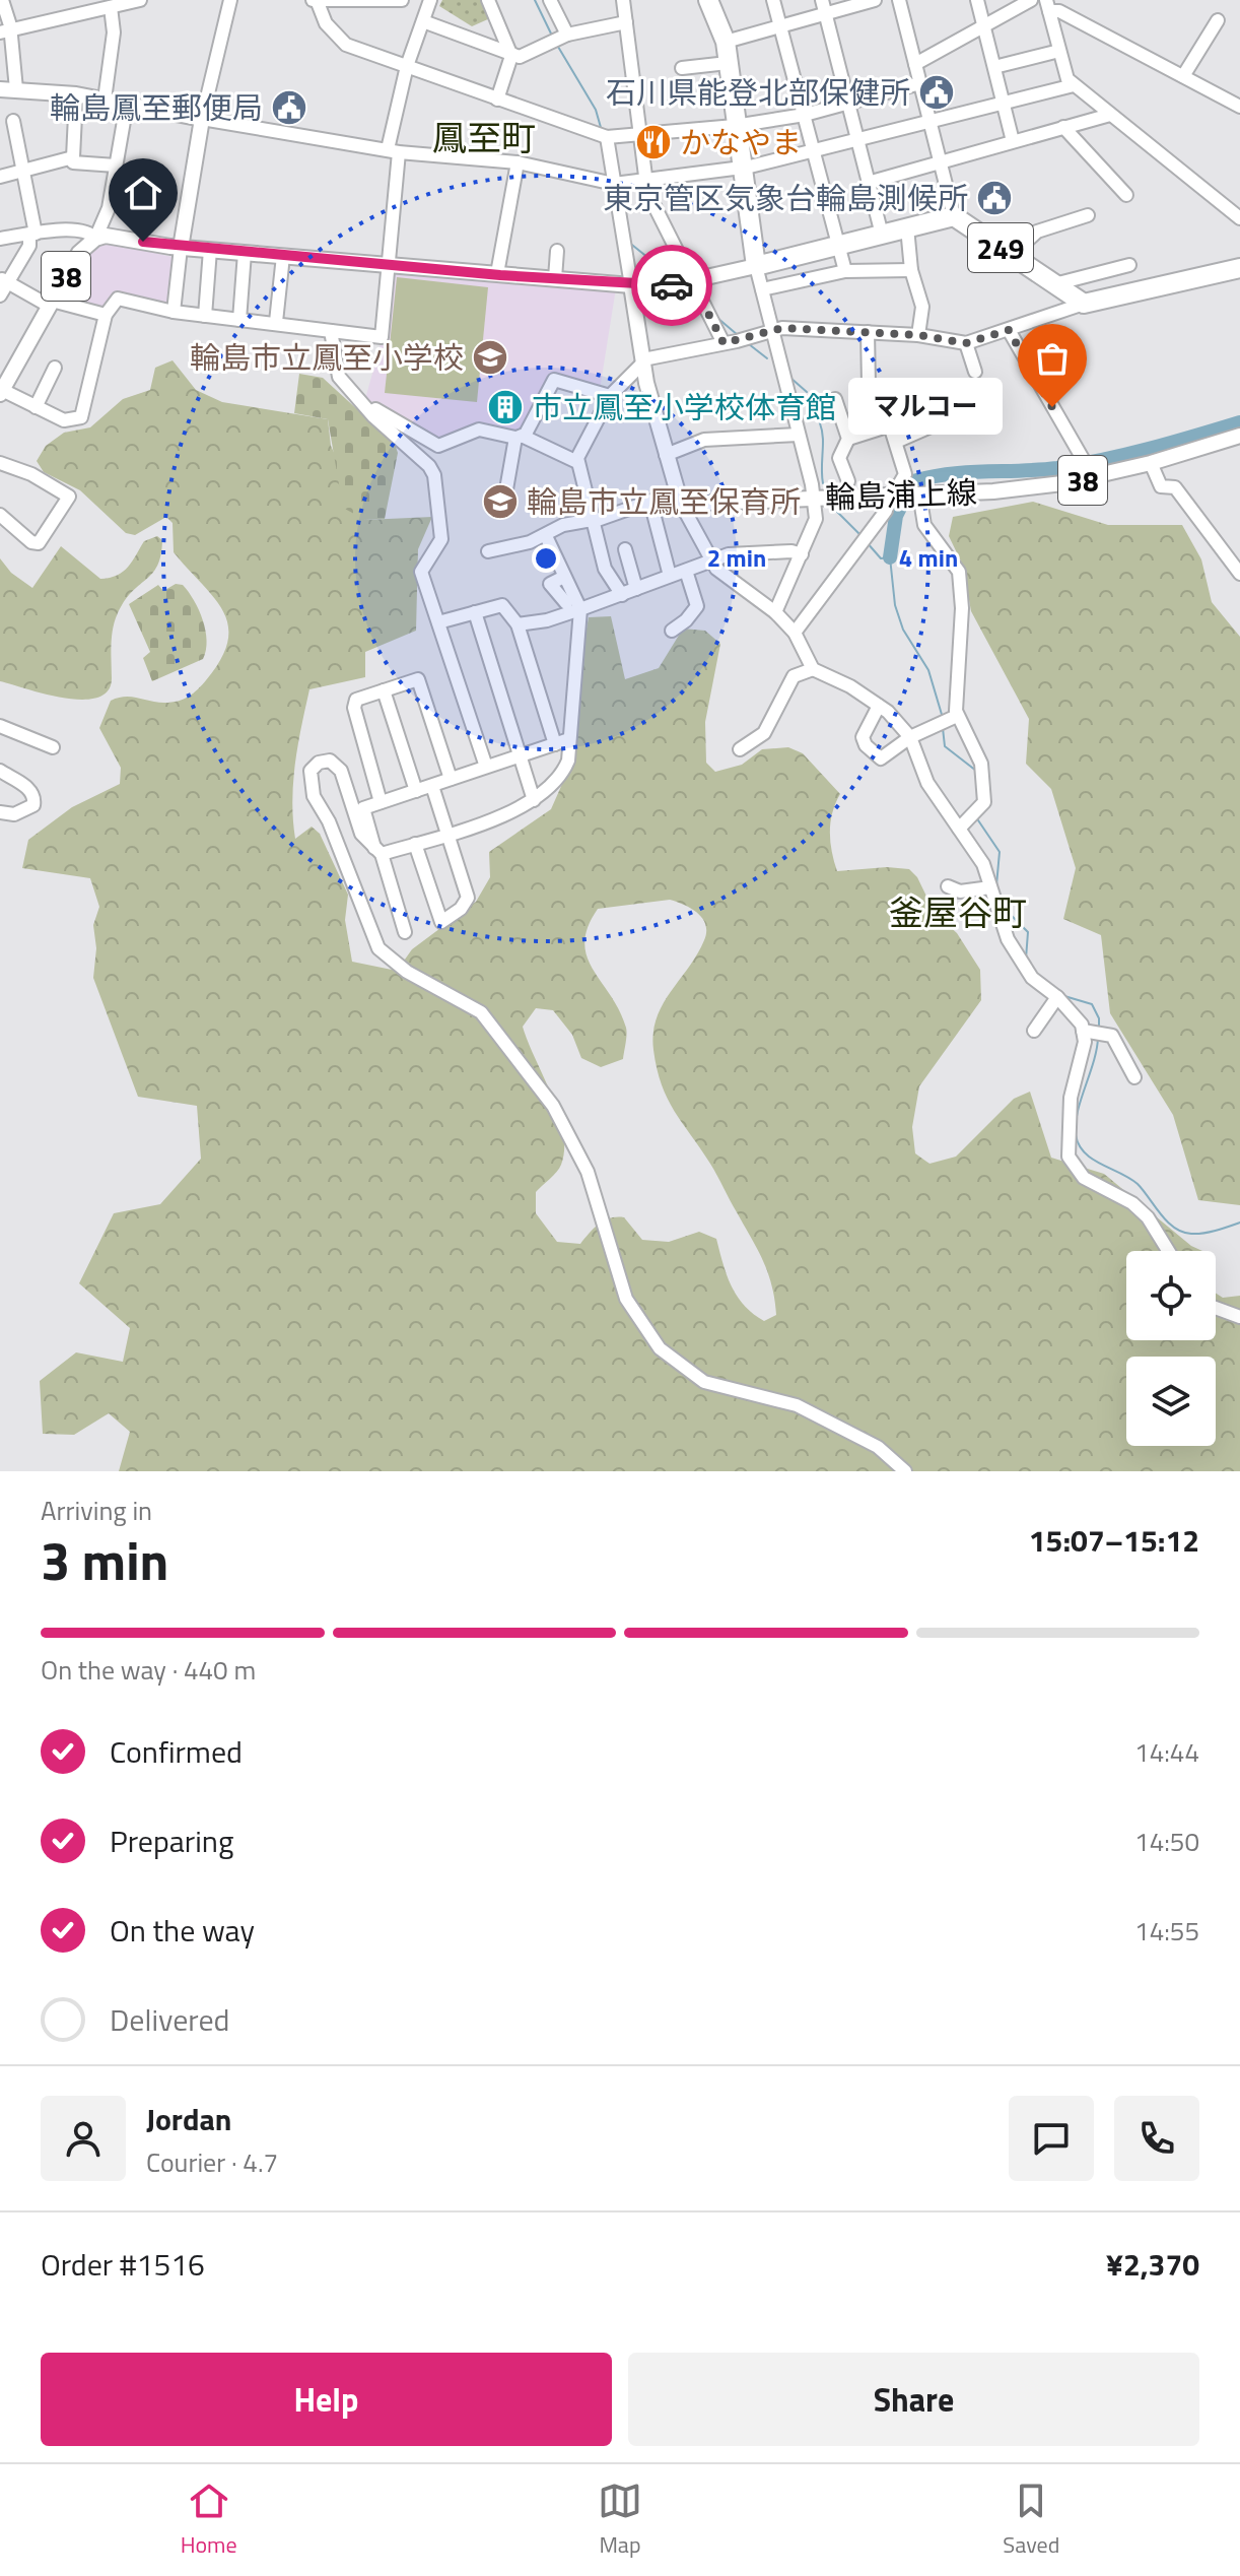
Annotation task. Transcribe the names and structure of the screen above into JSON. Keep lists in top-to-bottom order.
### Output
{
  "streets": {
    "highway": ["249"],
    "main road": ["38", "輪島浦上線"]
  },
  "crossings": [
    ["249", "38"]
  ],
  "districts": ["鳳至町", "釜屋谷町"],
  "places": {
    "public building": ["石川県能登北部保健所", "輪島鳳至郵便局", "東京管区気象台輪島測候所"],
    "restaurant": ["かなやま"],
    "school or university": ["輪島市立鳳至小学校", "輪島市立鳳至保育所"],
    "building": ["市立鳳至小学校体育館"],
    "other": ["マルコー"]
  },
  "page": {
    "bubble": "マルコー",
    "heading": ["3 min", "Arriving in", "15:07–15:12"],
    "panel": [
      "Jordan",
      "Courier · 4.7",
      "Order #1516",
      "¥2,370"
    ],
    "bar": "On the way · 440 m",
    "list": [
      ["Confirmed", "14:44"],
      ["Preparing", "14:50"],
      ["On the way", "14:55"],
      "Delivered"
    ],
    "buttons": ["Help", "Share"],
    "tabs": ["Home", "Map", "Saved"]
  },
  "rings": ["2 min", "4 min"]
}
